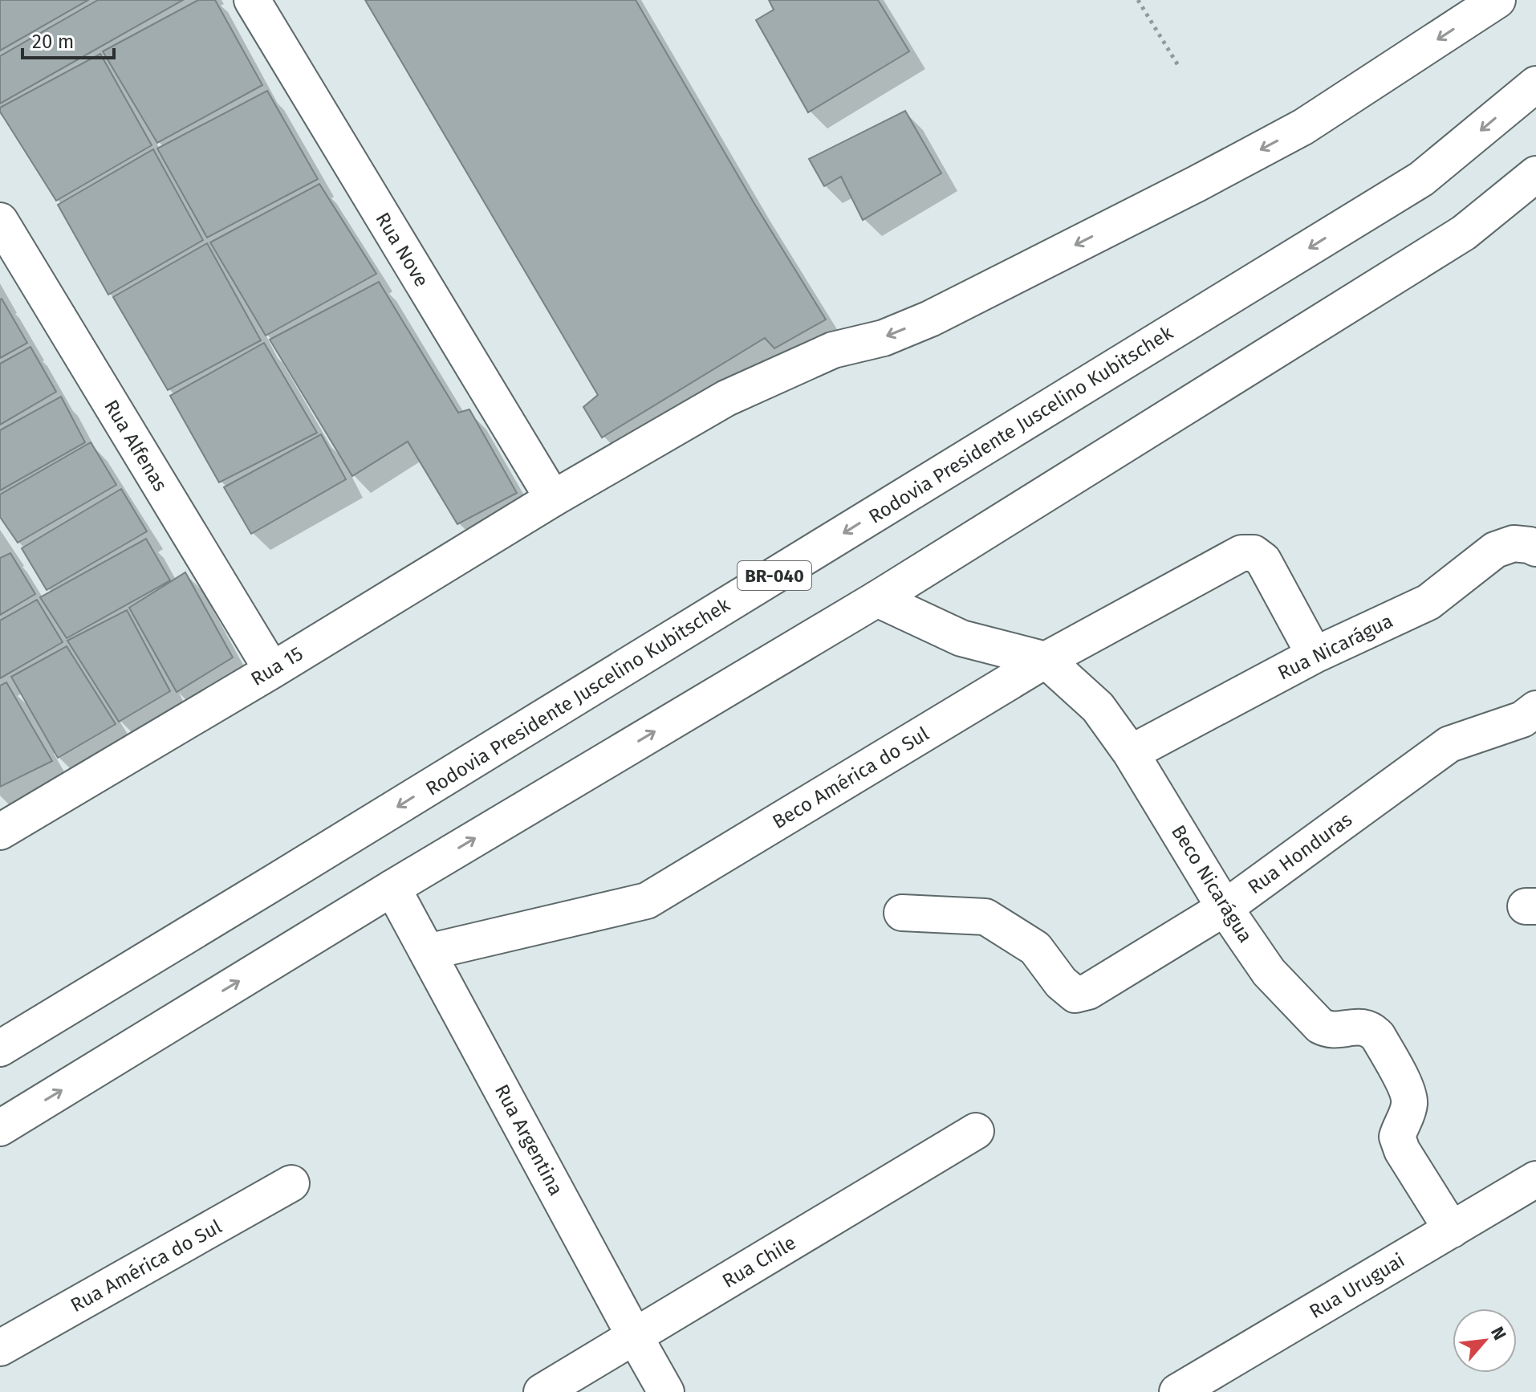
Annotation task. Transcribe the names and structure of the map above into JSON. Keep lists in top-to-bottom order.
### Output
{
  "streets": {
    "main road": [
      "Rua Nove",
      "Rodovia Presidente Juscelino Kubitschek",
      "Rua Alfenas",
      "BR-040",
      "Rua Nicarágua",
      "Rua 15",
      "Beco América do Sul",
      "Rua Honduras",
      "Beco Nicarágua",
      "Rua Argentina",
      "Rua Chile",
      "Rua América do Sul",
      "Rua Uruguai"
    ]
  },
  "crossings": [
    ["Rua Nove", "Rua 15"],
    ["Rua Alfenas", "Rua 15"],
    ["Rua Nicarágua", "Beco América do Sul"],
    ["Rua Nicarágua", "Beco Nicarágua"],
    ["Beco América do Sul", "Beco Nicarágua"],
    ["Beco América do Sul", "Rua Argentina"],
    ["Rua Honduras", "Beco Nicarágua"],
    ["Beco Nicarágua", "Rua Uruguai"],
    ["Rua Argentina", "Rua Chile"]
  ],
  "scale_bar": "20 m",
  "north": "top right"
}
